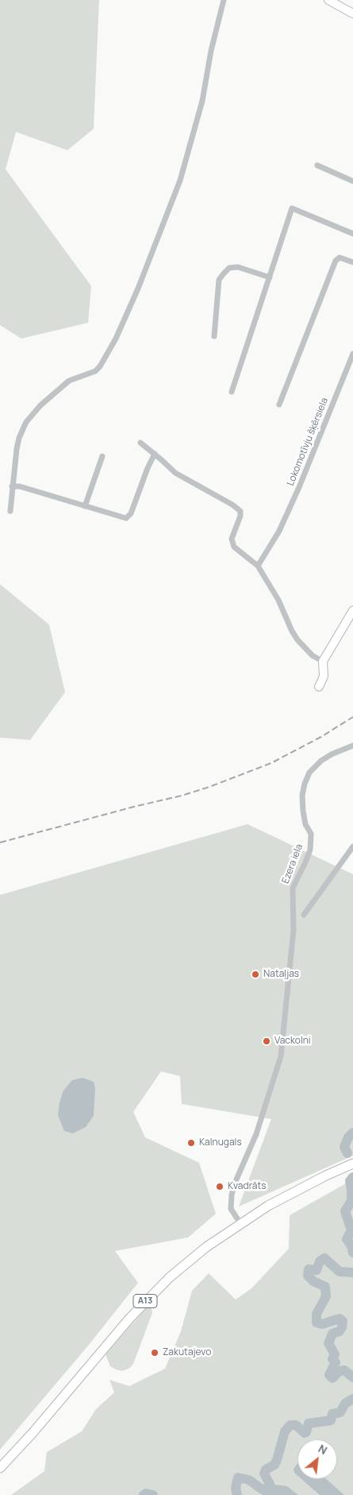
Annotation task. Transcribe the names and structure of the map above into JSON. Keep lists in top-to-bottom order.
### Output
{
  "streets": {
    "main road": ["A13"],
    "street": ["Lokomotīvju šķērsiela", "Ezera iela"]
  },
  "crossings": [
    ["Ezera iela", "A13"]
  ],
  "places": [
    "Nataļjas",
    "Vackolni",
    "Kalnugals",
    "Kvadrāts",
    "Zakutajevo"
  ],
  "north": "top right"
}
